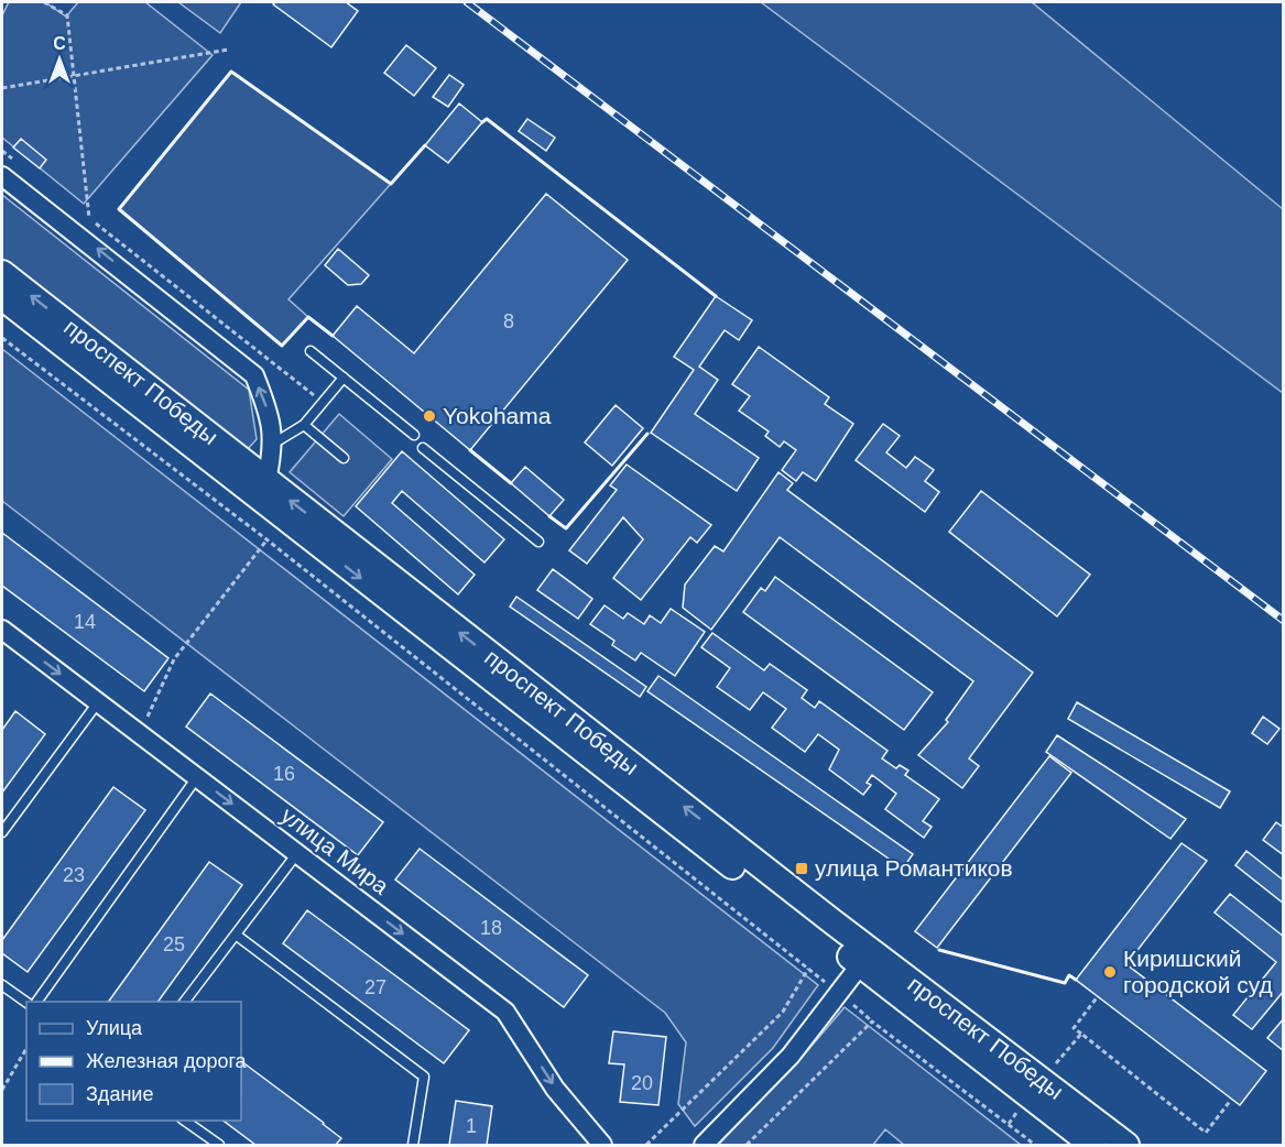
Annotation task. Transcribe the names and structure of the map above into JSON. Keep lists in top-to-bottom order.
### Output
{
  "streets": {
    "main road": ["проспект Победы"],
    "street": ["улица Мира"]
  },
  "one_way": ["улица Мира"],
  "places": {
    "other": ["Yokohama", "Киришский городской суд"],
    "transit": ["улица Романтиков"]
  },
  "house_numbers": [
    "8",
    "14",
    "16",
    "23",
    "18",
    "25",
    "27",
    "20",
    "1"
  ],
  "legend": ["Улица", "Железная дорога", "Здание"],
  "north": "top"
}
